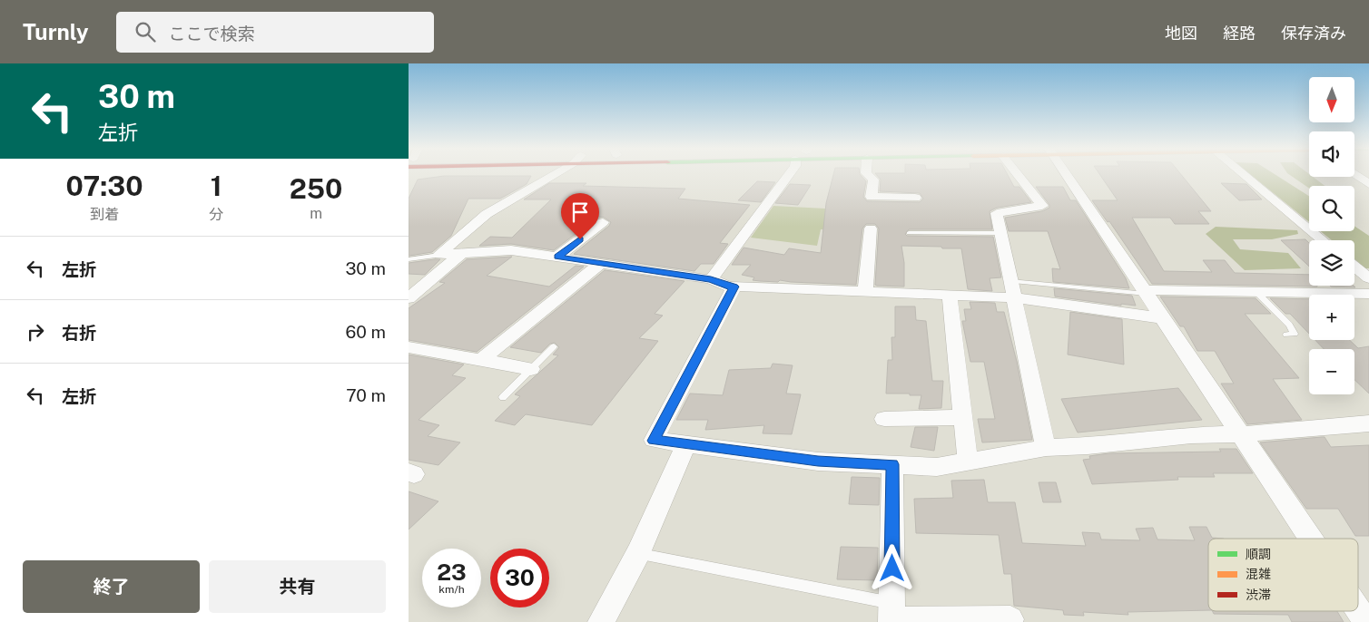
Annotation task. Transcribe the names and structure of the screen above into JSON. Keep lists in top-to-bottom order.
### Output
{
  "legend": ["順調", "混雑", "渋滞"],
  "north": "bottom",
  "page": {
    "header": "Turnly",
    "search": "ここで検索",
    "nav": ["地図", "経路", "保存済み"],
    "turn": ["30 m", "左折"],
    "map_buttons": ["+", "−"],
    "eta": [
      "07:30",
      "到着",
      "1",
      "分",
      "250",
      "m"
    ],
    "list": [
      {
        "name": "左折",
        "value": "30 m"
      },
      {
        "name": "右折",
        "value": "60 m"
      },
      {
        "name": "左折",
        "value": "70 m"
      }
    ],
    "speed": "23 km/h",
    "limit": "30",
    "buttons": ["終了", "共有"]
  }
}
